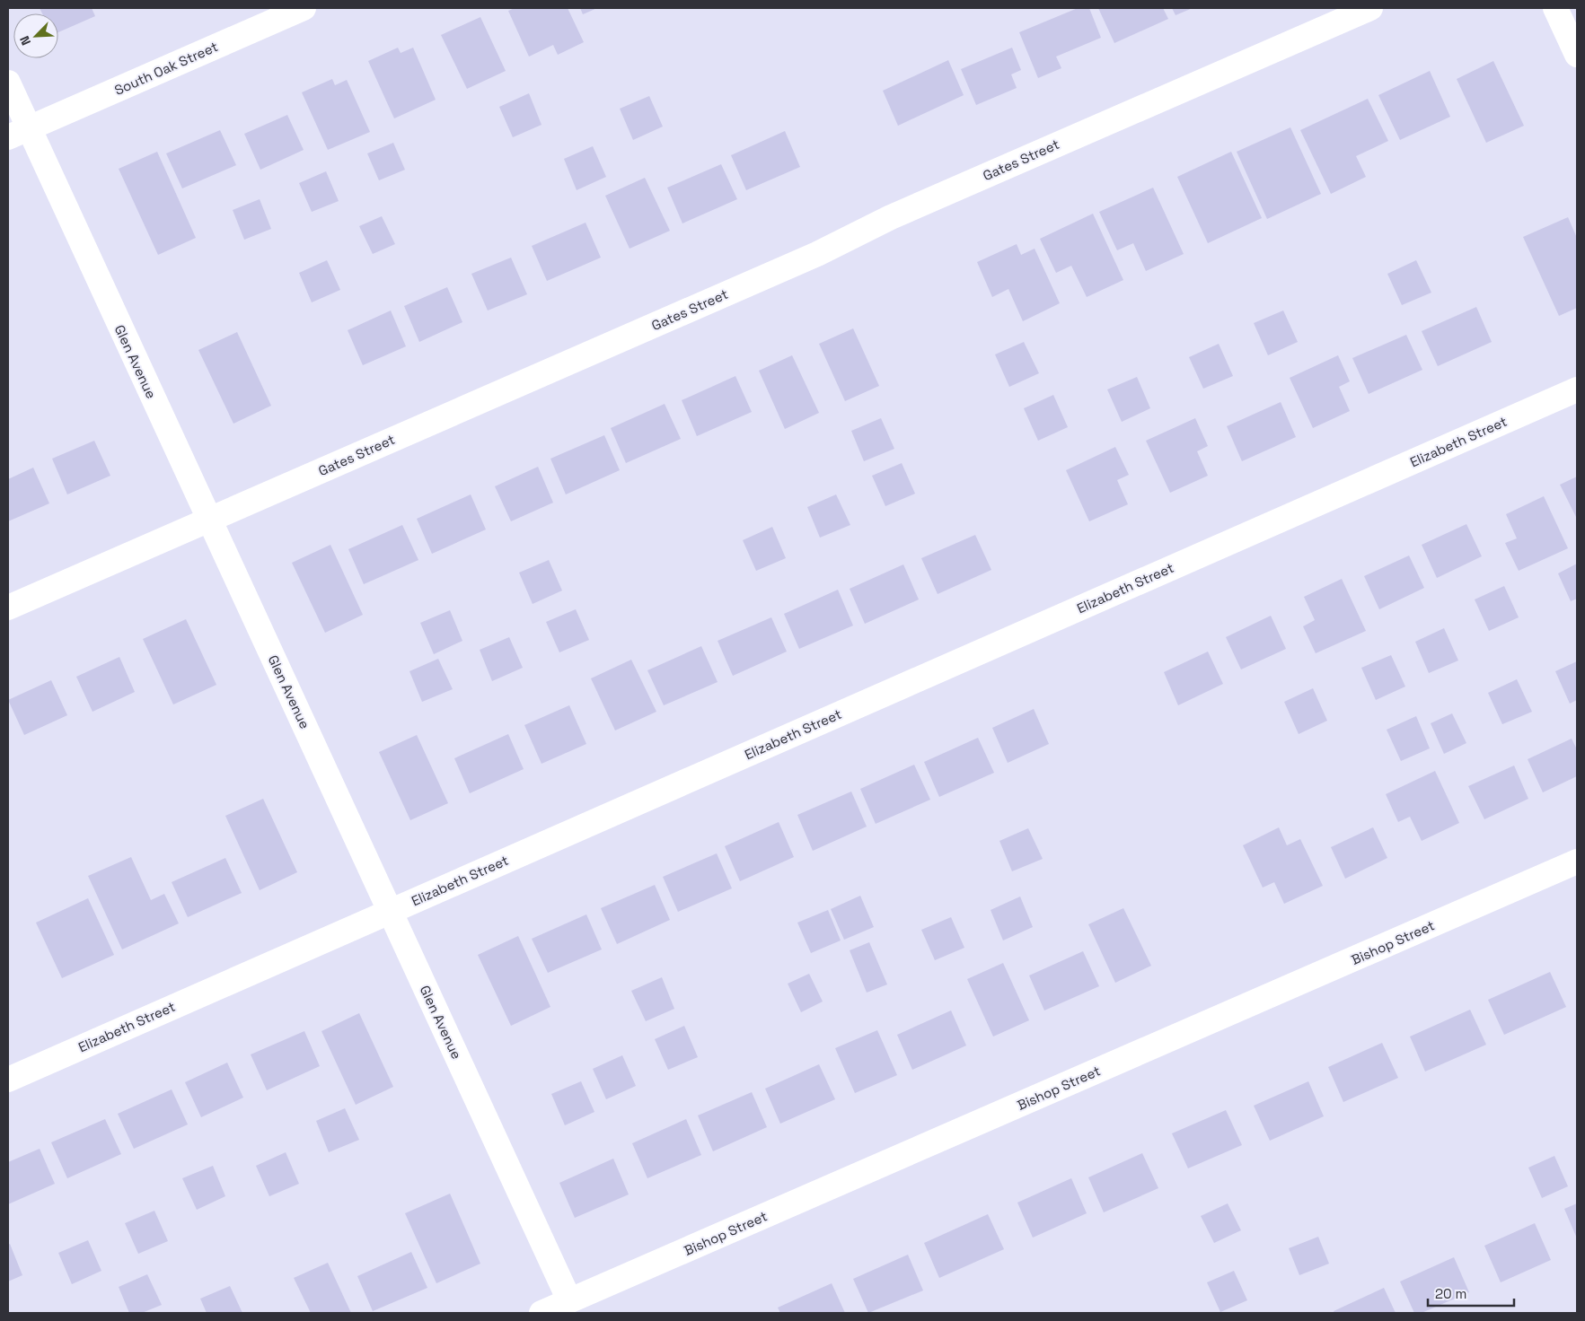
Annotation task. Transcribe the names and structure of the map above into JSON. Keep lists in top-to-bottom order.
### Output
{
  "streets": {
    "street": [
      "South Oak Street",
      "Gates Street",
      "Glen Avenue",
      "Elizabeth Street",
      "Bishop Street"
    ]
  },
  "crossings": [
    ["South Oak Street", "Glen Avenue"],
    ["Gates Street", "Glen Avenue"],
    ["Glen Avenue", "Elizabeth Street"],
    ["Glen Avenue", "Bishop Street"]
  ],
  "scale_bar": "20 m",
  "north": "bottom left"
}
